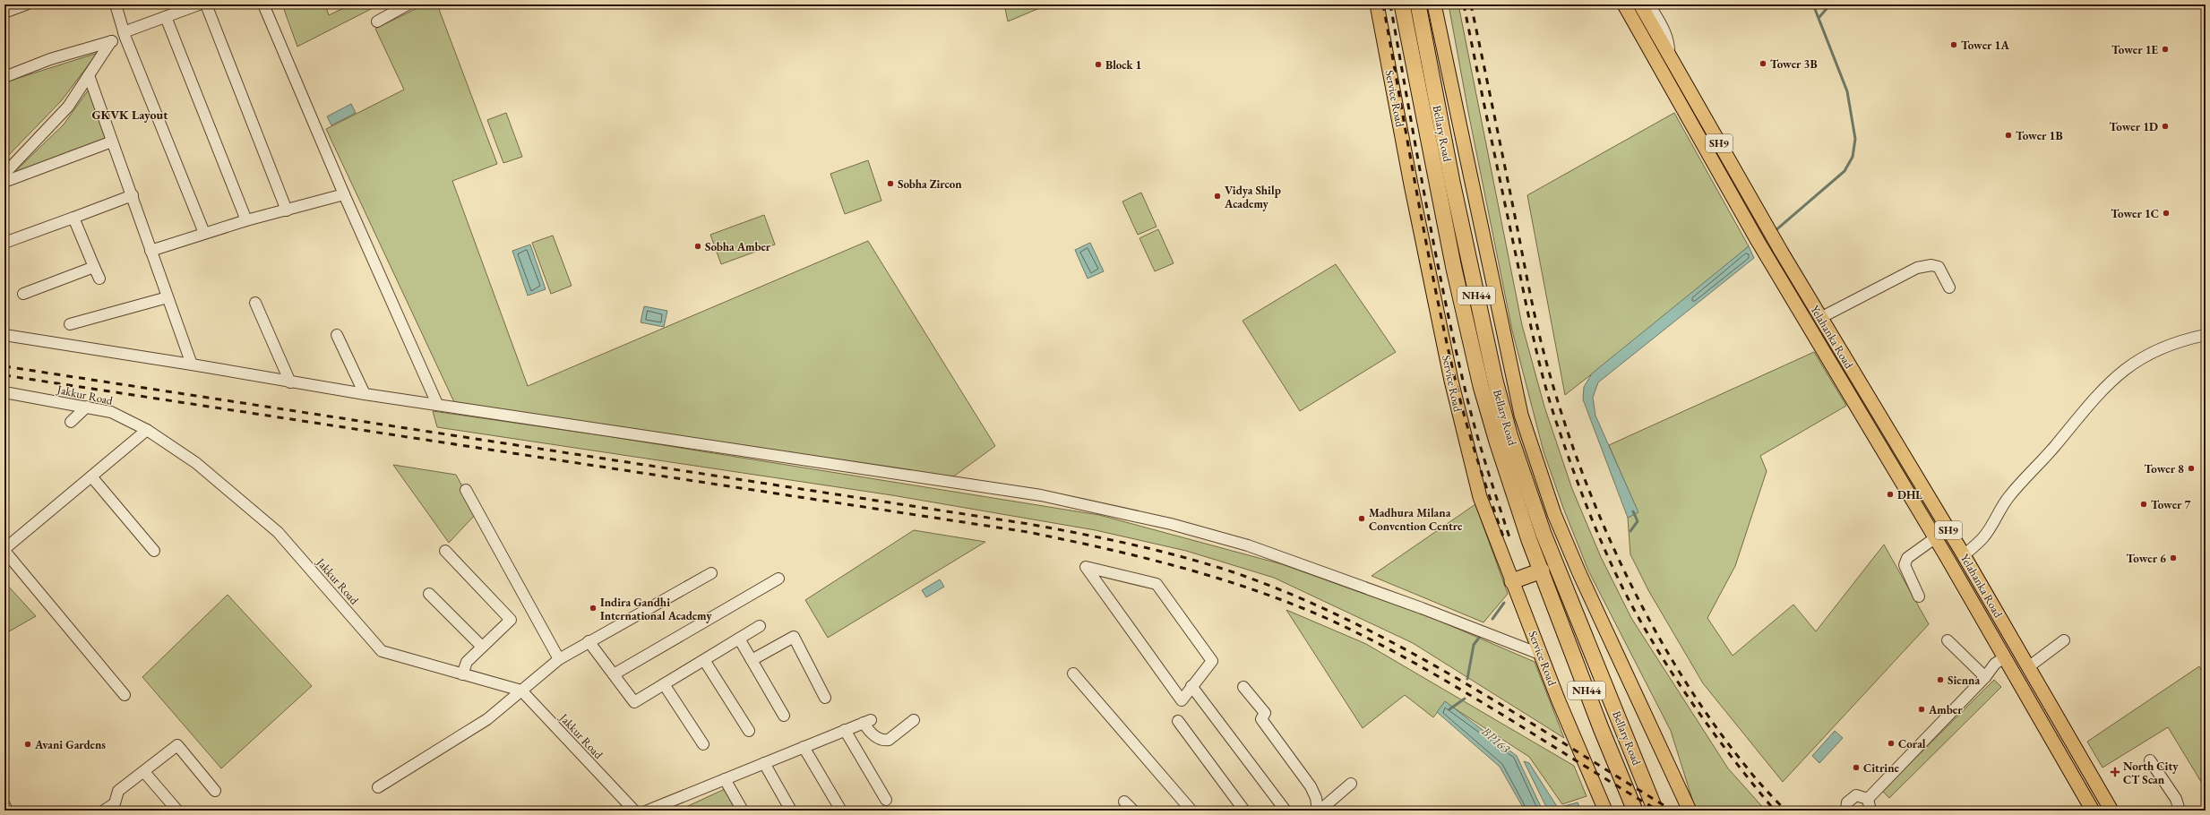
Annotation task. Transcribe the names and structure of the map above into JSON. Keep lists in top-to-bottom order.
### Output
{
  "streets": {
    "highway": ["Bellary Road", "NH44"],
    "main road": ["Service Road", "SH9", "Yelahanka Road"],
    "street": ["Jakkur Road"]
  },
  "crossings": [
    ["SH9", "Yelahanka Road"]
  ],
  "districts": ["GKVK Layout"],
  "water": ["BP163"],
  "places": {
    "other": [
      "Tower 1A",
      "Tower 1E",
      "Tower 3B",
      "Block 1",
      "Tower 1D",
      "Tower 1B",
      "Sobha Zircon",
      "Vidya Shilp Academy",
      "Tower 1C",
      "Sobha Amber",
      "Tower 8",
      "DHL",
      "Tower 7",
      "Madhura Milana Convention Centre",
      "Tower 6",
      "Indira Gandhi International Academy",
      "Sienna",
      "Amber",
      "Coral",
      "Avani Gardens",
      "Citrine"
    ],
    "health": ["North City CT Scan"]
  }
}
